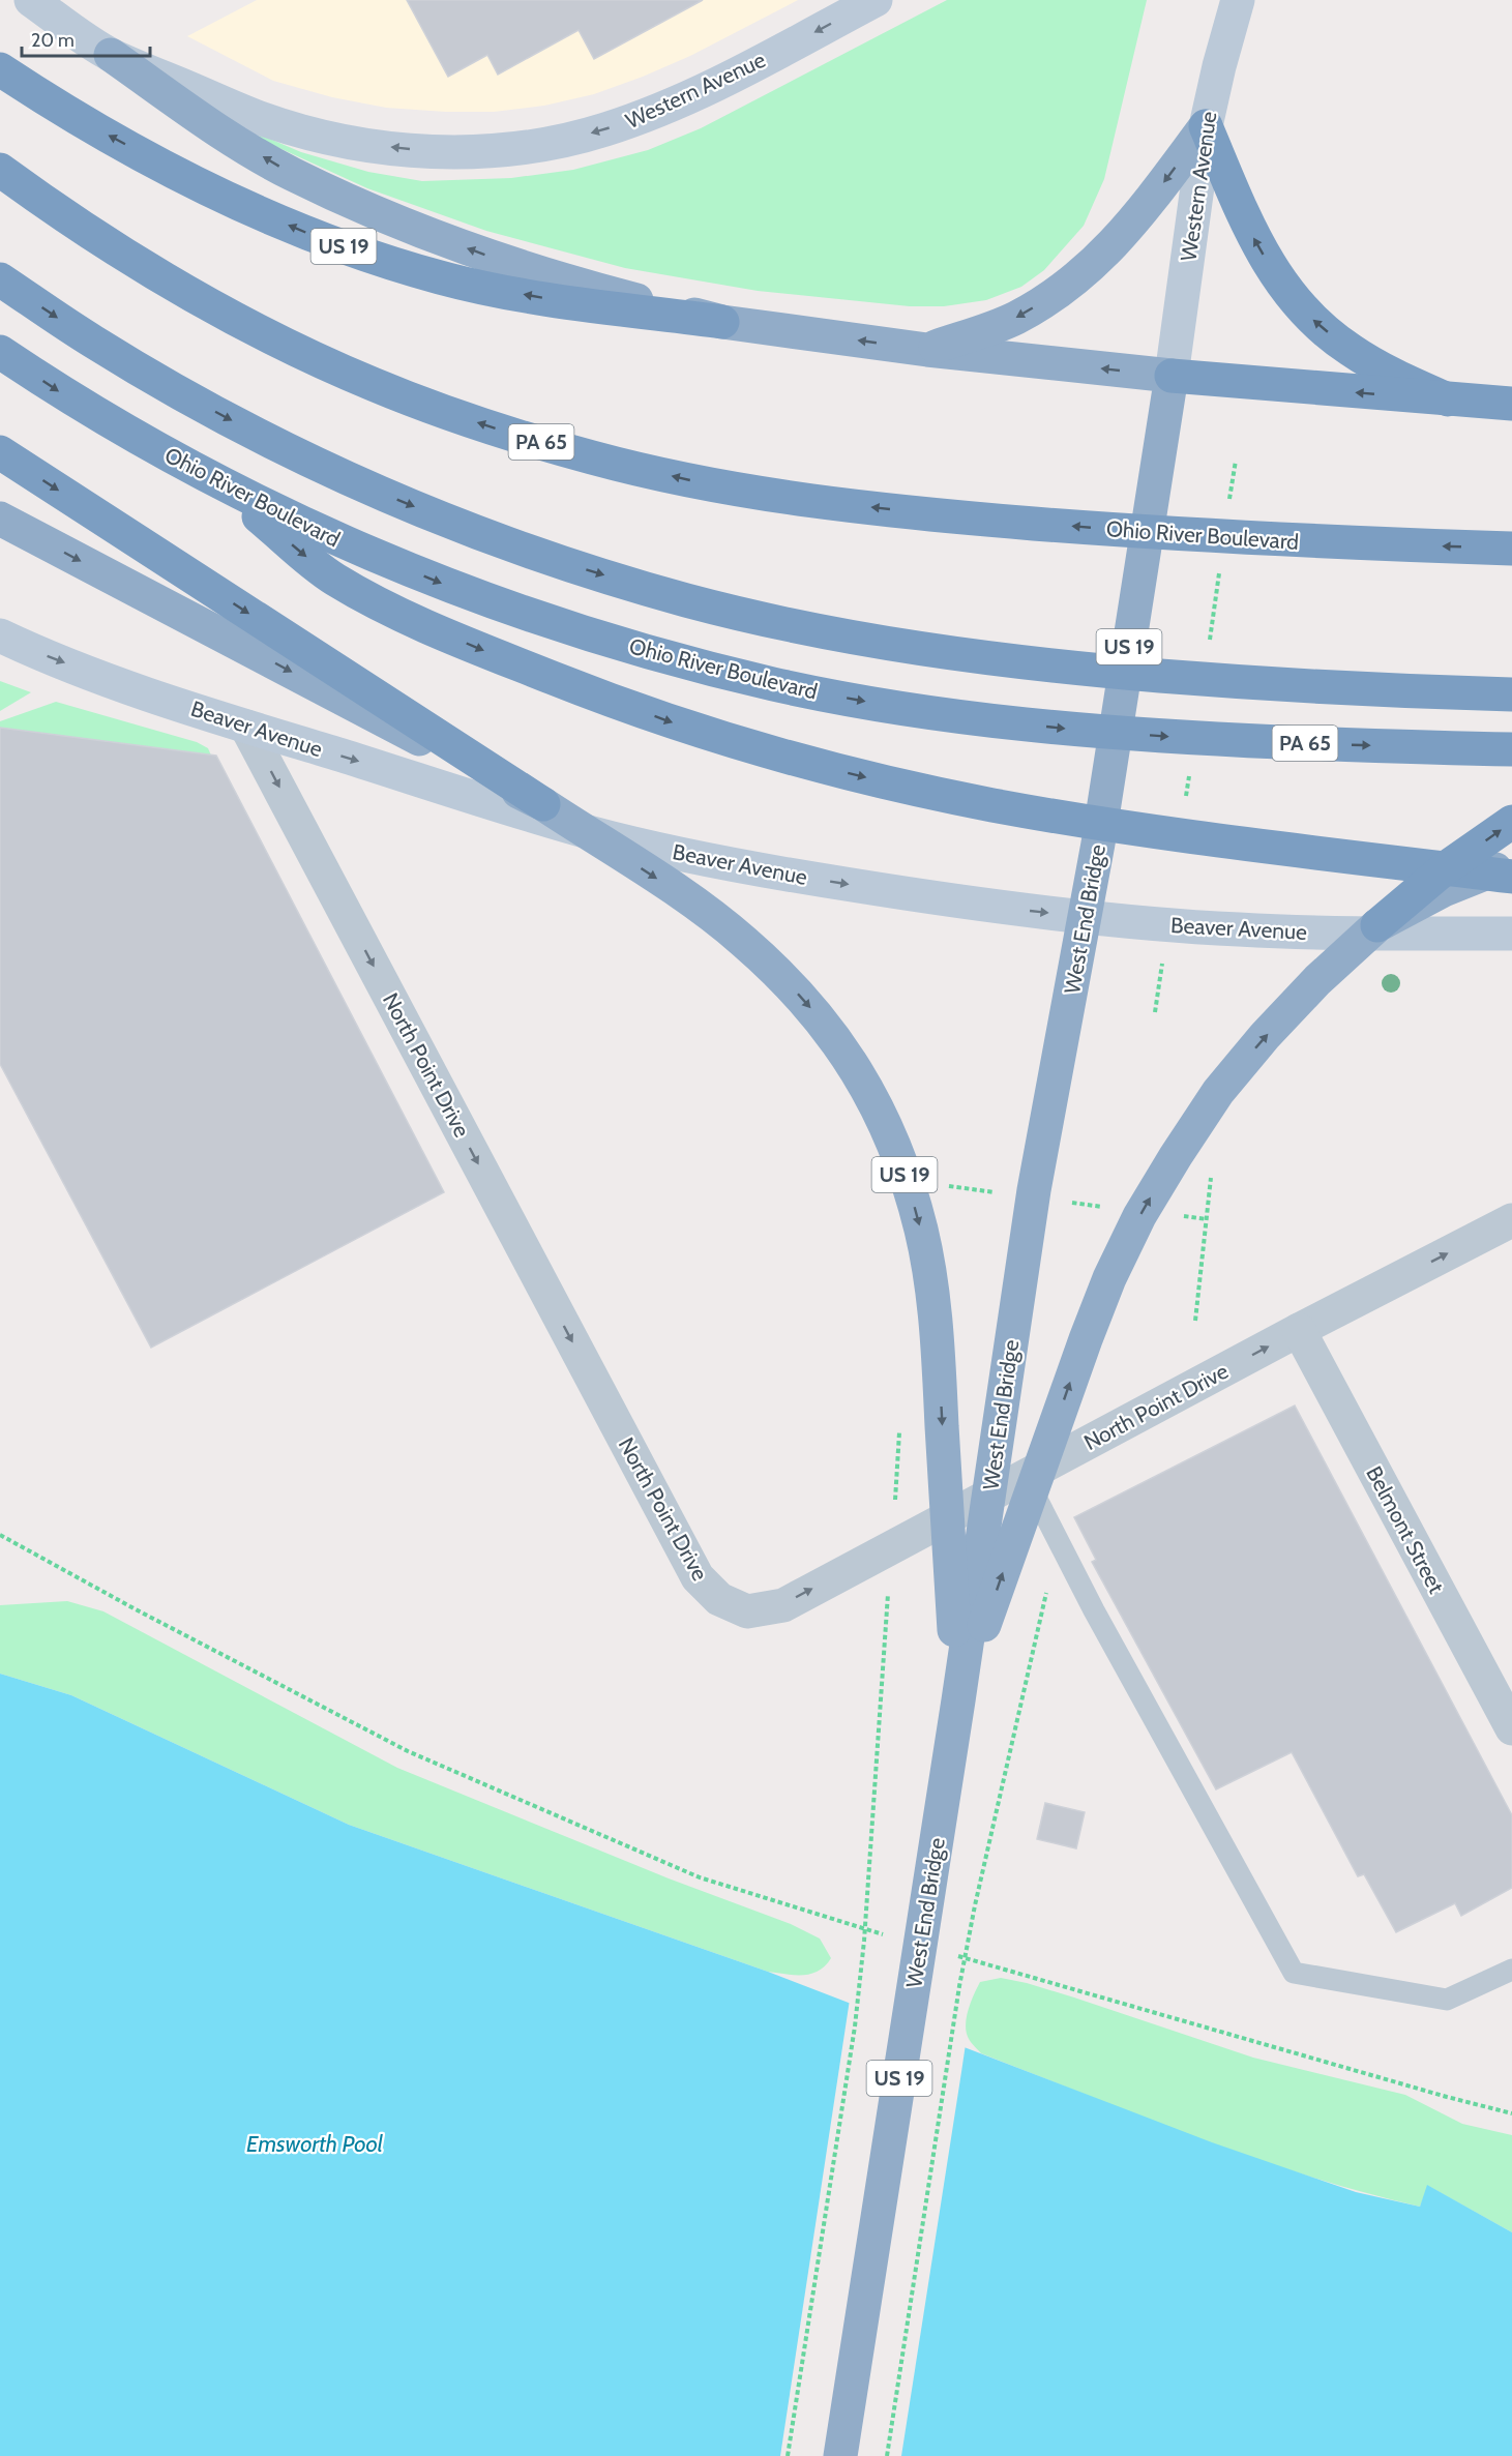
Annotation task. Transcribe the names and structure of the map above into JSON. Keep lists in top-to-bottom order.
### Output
{
  "streets": {
    "highway": [
      "US 19",
      "PA 65",
      "Ohio River Boulevard",
      "West End Bridge"
    ],
    "main road": ["Western Avenue", "Beaver Avenue"],
    "street": ["North Point Drive", "Belmont Street"]
  },
  "crossings": [
    ["Western Avenue", "US 19"],
    ["Western Avenue", "West End Bridge"],
    ["US 19", "West End Bridge"],
    ["Beaver Avenue", "North Point Drive"],
    ["North Point Drive", "Belmont Street"]
  ],
  "one_way": ["Western Avenue", "Beaver Avenue"],
  "water": ["Emsworth Pool"],
  "scale_bar": "20 m"
}
